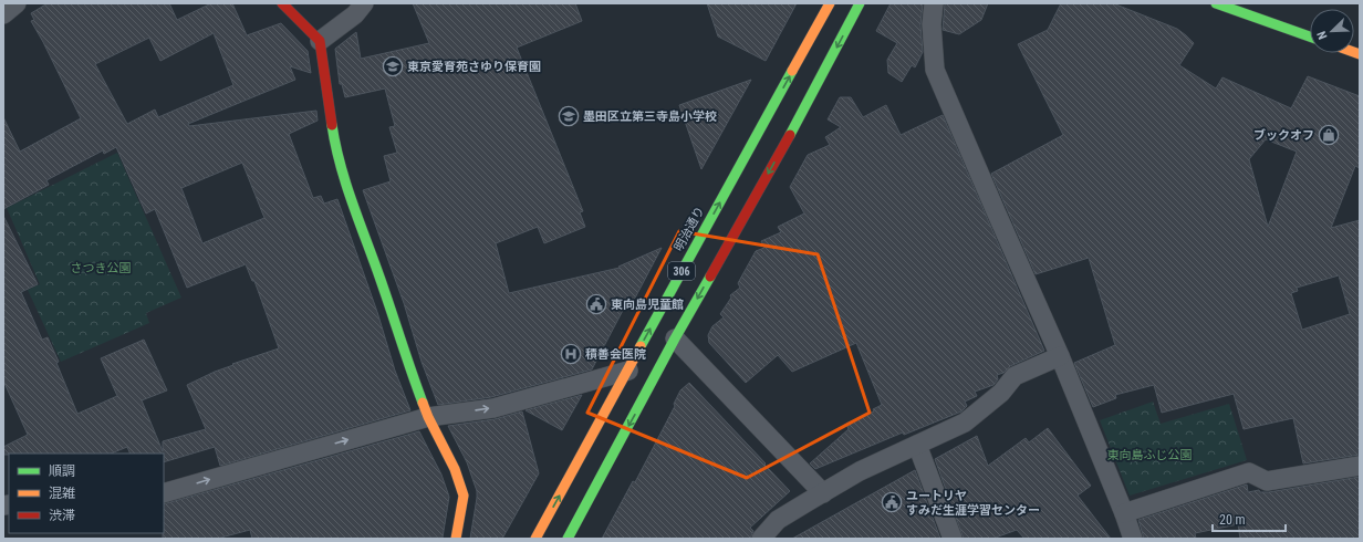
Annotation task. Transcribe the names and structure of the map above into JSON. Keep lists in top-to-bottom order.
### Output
{
  "streets": {
    "main road": ["明治通り", "306"]
  },
  "parks": ["さつき公園", "東向島ふじ公園"],
  "places": {
    "school or university": ["東京愛育苑さゆり保育園", "墨田区立第三寺島小学校"],
    "shop": ["ブックオフ"],
    "public building": ["東向島児童館", "ユートリヤ すみだ生涯学習センター"],
    "hospital": ["積善会医院"]
  },
  "legend": ["順調", "混雑", "渋滞"],
  "scale_bar": "20 m",
  "north": "bottom left"
}
